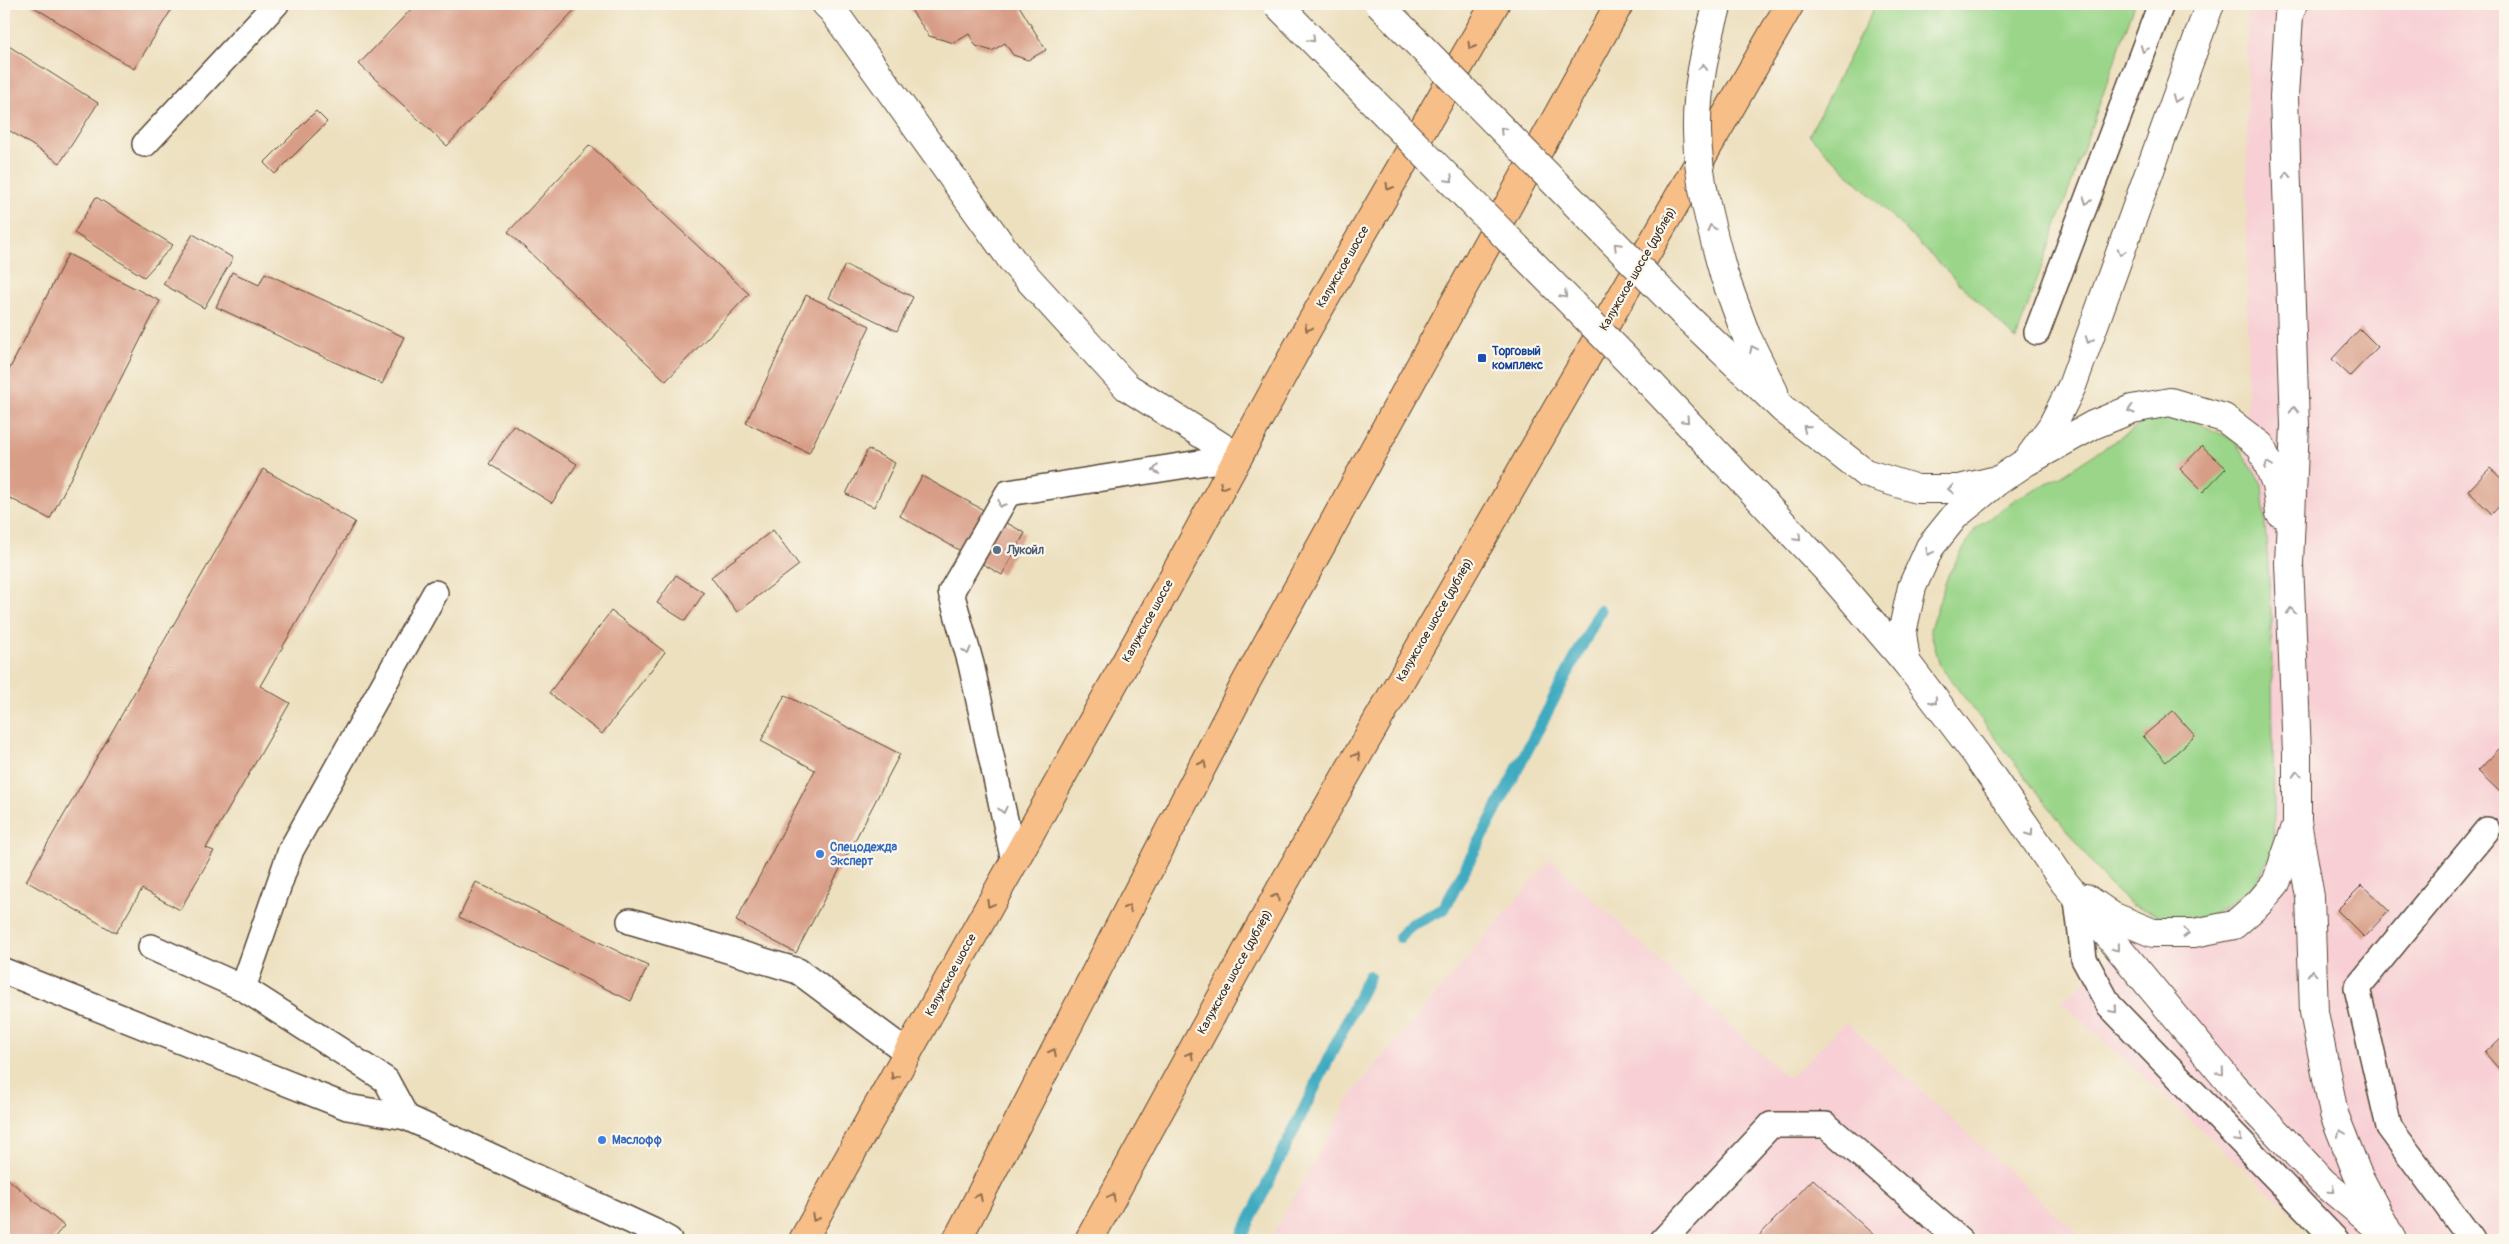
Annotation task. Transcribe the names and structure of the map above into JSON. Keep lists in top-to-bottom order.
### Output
{
  "streets": {
    "highway": ["Калужское шоссе", "Калужское шоссе (дублёр)"]
  },
  "places": {
    "transit": ["Торговый комплекс"],
    "other": ["Лукойл", "Спецодежда Эксперт", "Маслофф"]
  }
}
